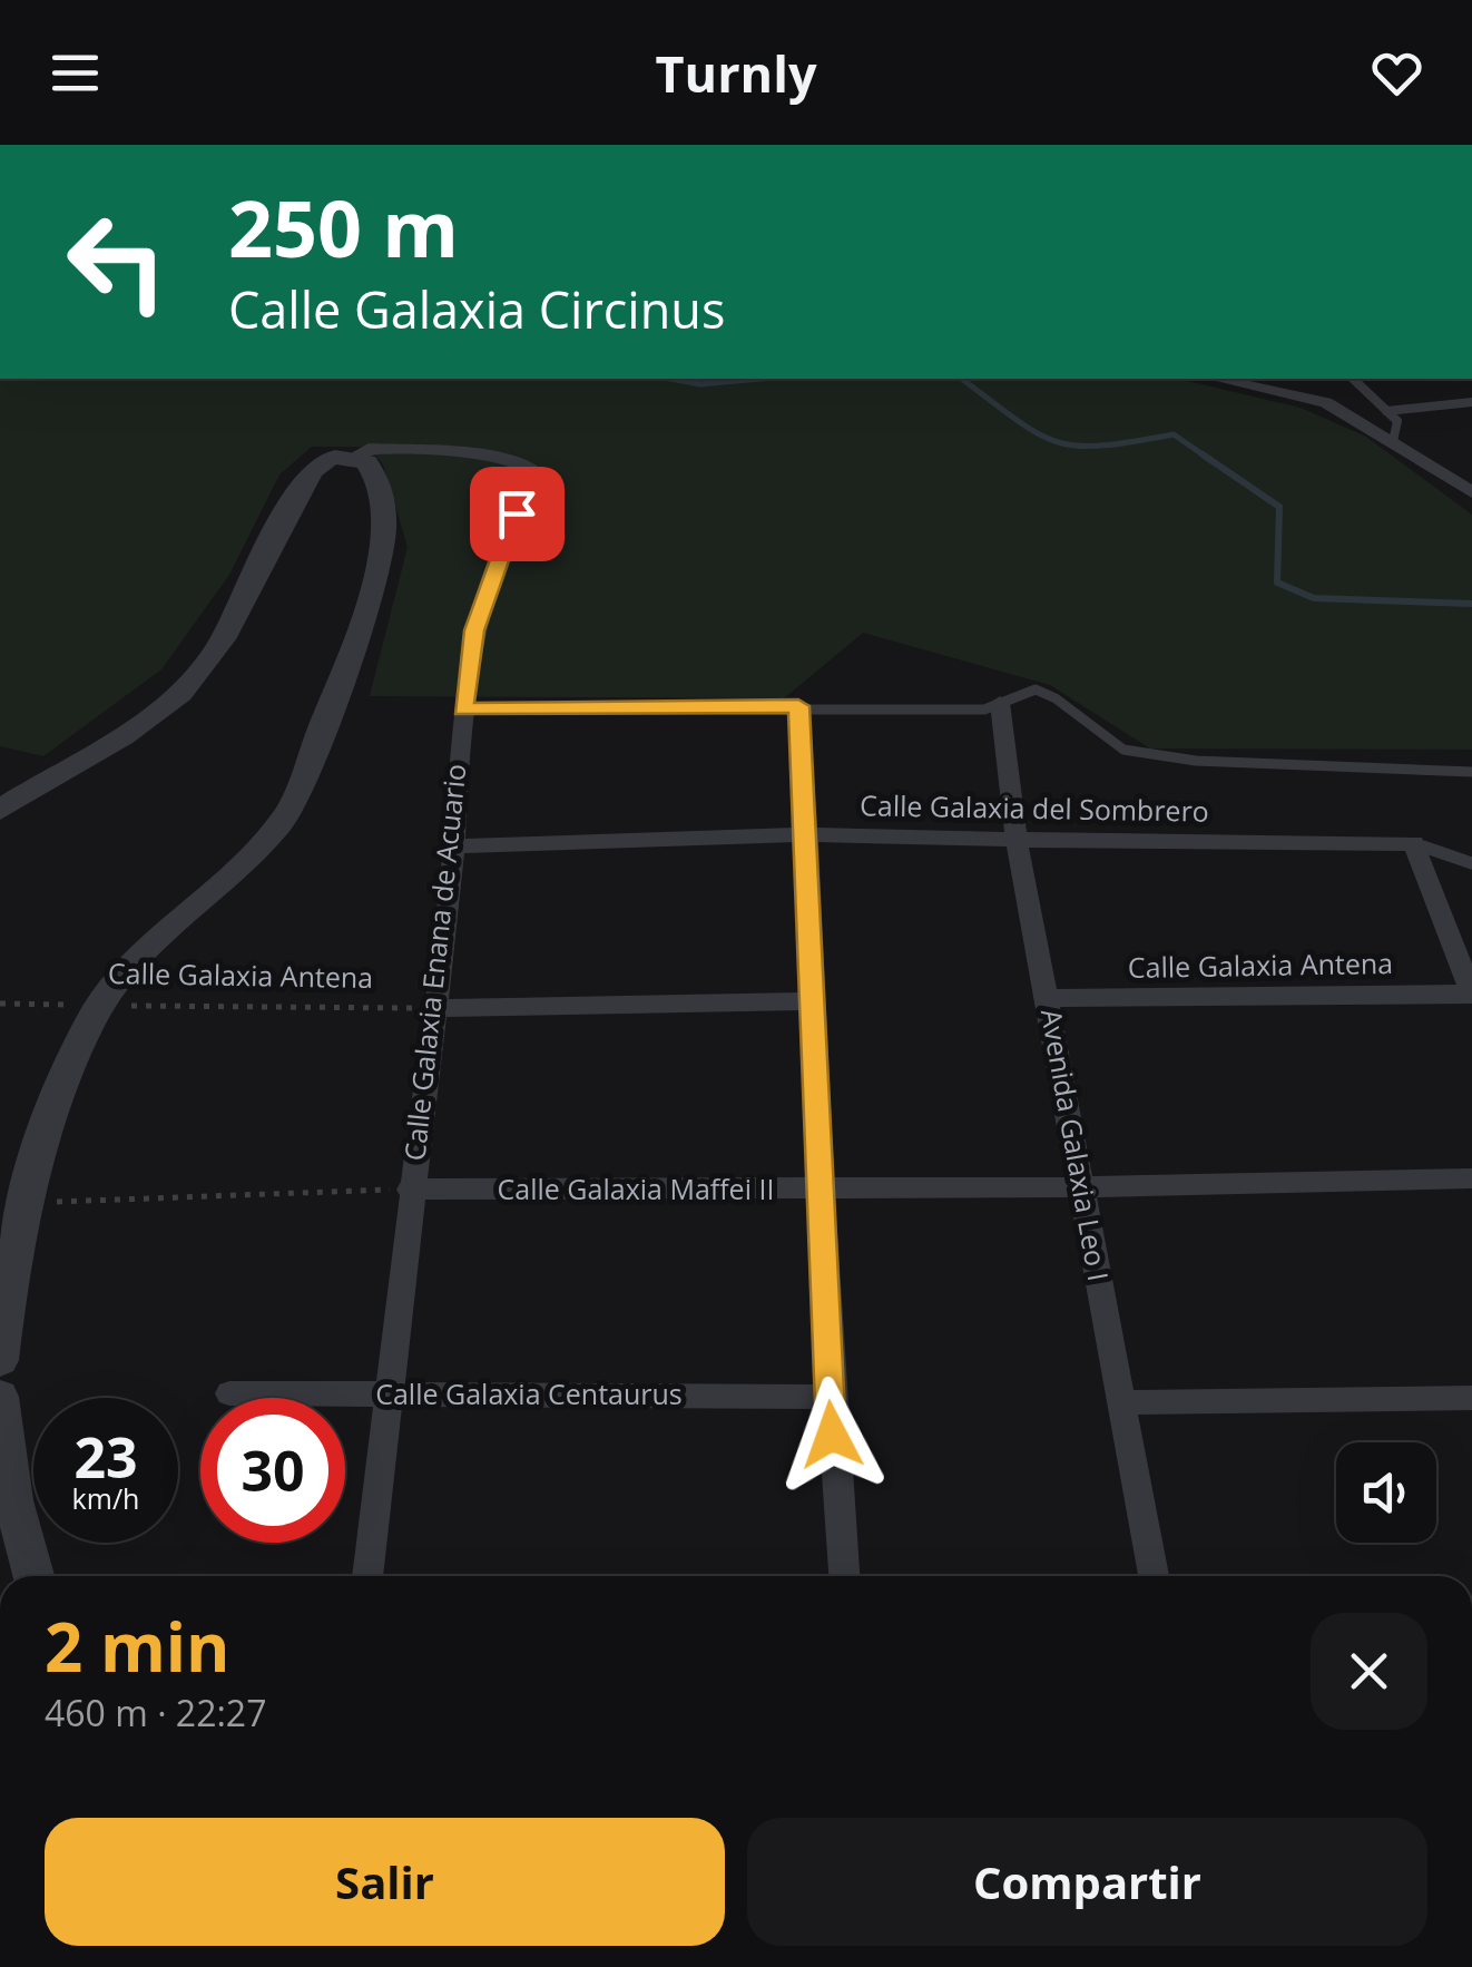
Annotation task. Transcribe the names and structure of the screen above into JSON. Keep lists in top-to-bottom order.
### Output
{
  "streets": {
    "street": [
      "Calle Galaxia del Sombrero",
      "Calle Galaxia Enana de Acuario",
      "Calle Galaxia Antena",
      "Avenida Galaxia Leo I",
      "Calle Galaxia Maffei II",
      "Calle Galaxia Centaurus"
    ]
  },
  "crossings": [
    ["Calle Galaxia del Sombrero", "Calle Galaxia Enana de Acuario"],
    ["Calle Galaxia del Sombrero", "Avenida Galaxia Leo I"],
    ["Calle Galaxia Enana de Acuario", "Calle Galaxia Antena"],
    ["Calle Galaxia Enana de Acuario", "Calle Galaxia Maffei II"],
    ["Calle Galaxia Enana de Acuario", "Calle Galaxia Centaurus"],
    ["Calle Galaxia Antena", "Avenida Galaxia Leo I"],
    ["Avenida Galaxia Leo I", "Calle Galaxia Maffei II"]
  ],
  "page": {
    "header": "Turnly",
    "turn": ["250 m", "Calle Galaxia Circinus"],
    "speed": "23 km/h",
    "limit": "30",
    "heading": ["2 min", "460 m · 22:27"],
    "buttons": ["Salir", "Compartir"]
  }
}
